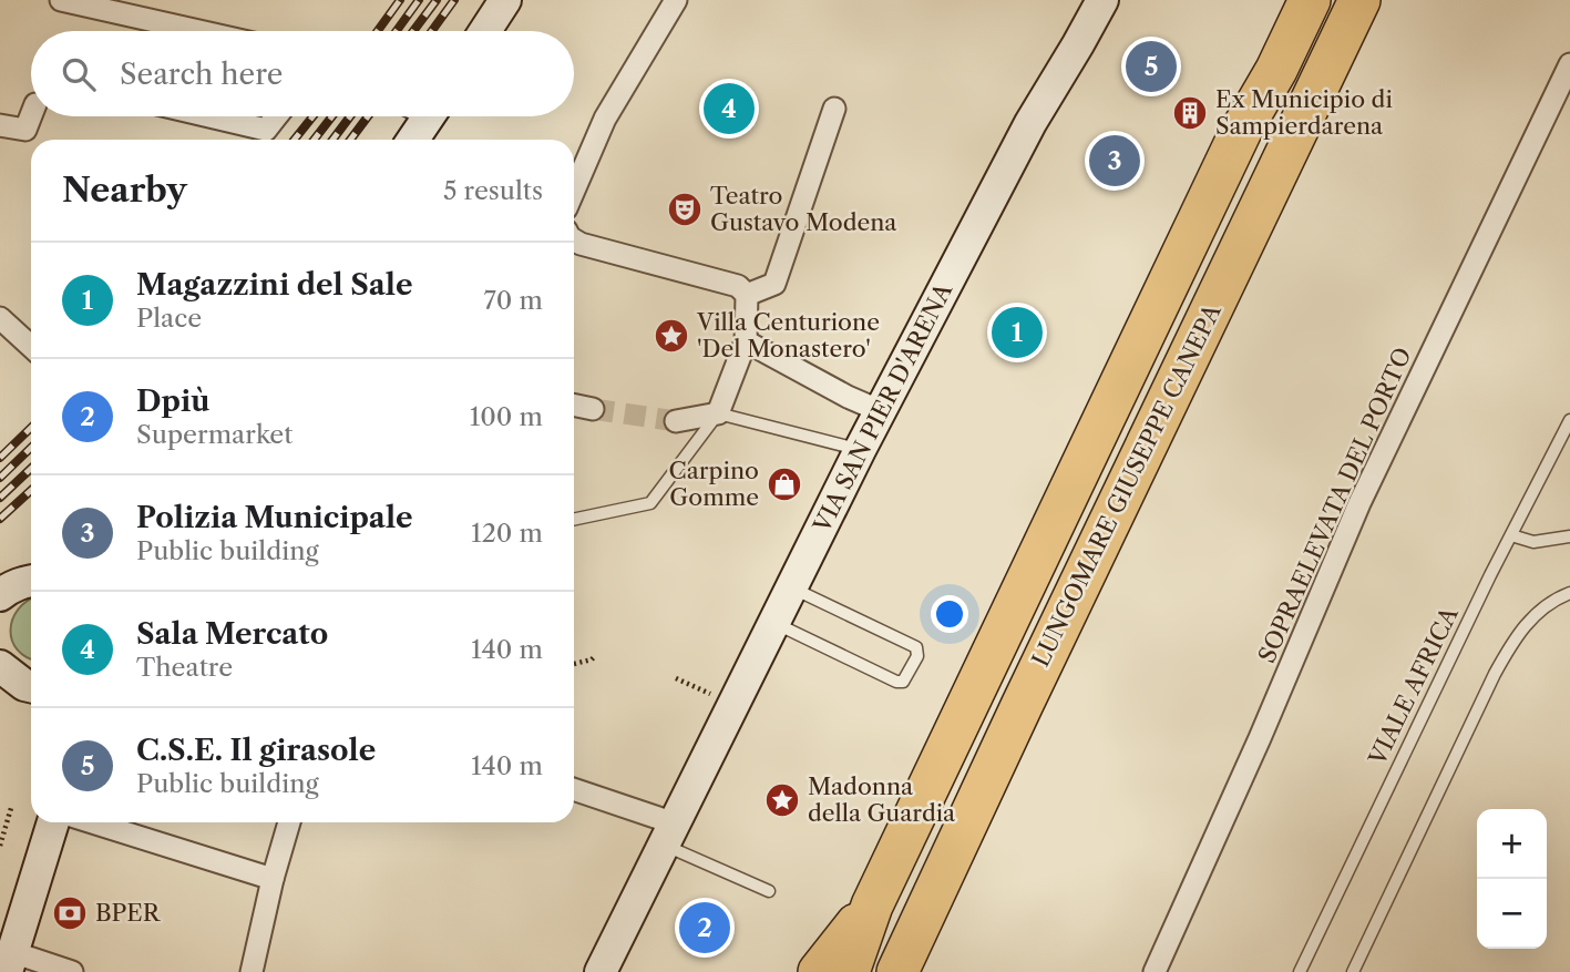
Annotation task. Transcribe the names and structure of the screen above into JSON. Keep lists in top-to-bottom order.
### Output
{
  "streets": {
    "highway": ["LUNGOMARE GIUSEPPE CANEPA"],
    "street": ["VIA SAN PIER D'ARENA", "SOPRAELEVATA DEL PORTO"],
    "lane": ["VIALE AFRICA"]
  },
  "places": {
    "building": ["Ex Municipio di Sampierdarena"],
    "theatre": ["Teatro Gustavo Modena"],
    "place": ["Villa Centurione 'Del Monastero'", "Madonna della Guardia"],
    "shop": ["Carpino Gomme"],
    "bank": ["BPER"]
  },
  "page": {
    "search": "Search here",
    "pins": [
      "5",
      "4",
      "3",
      "1",
      "2"
    ],
    "heading": ["Nearby", "5 results"],
    "list": [
      {
        "mark": "1",
        "name": "Magazzini del Sale",
        "note": "Place",
        "value": "70 m"
      },
      {
        "mark": "2",
        "name": "Dpiù",
        "note": "Supermarket",
        "value": "100 m"
      },
      {
        "mark": "3",
        "name": "Polizia Municipale",
        "note": "Public building",
        "value": "120 m"
      },
      {
        "mark": "4",
        "name": "Sala Mercato",
        "note": "Theatre",
        "value": "140 m"
      },
      {
        "mark": "5",
        "name": "C.S.E. Il girasole",
        "note": "Public building",
        "value": "140 m"
      }
    ],
    "map_buttons": ["+", "−"]
  }
}
